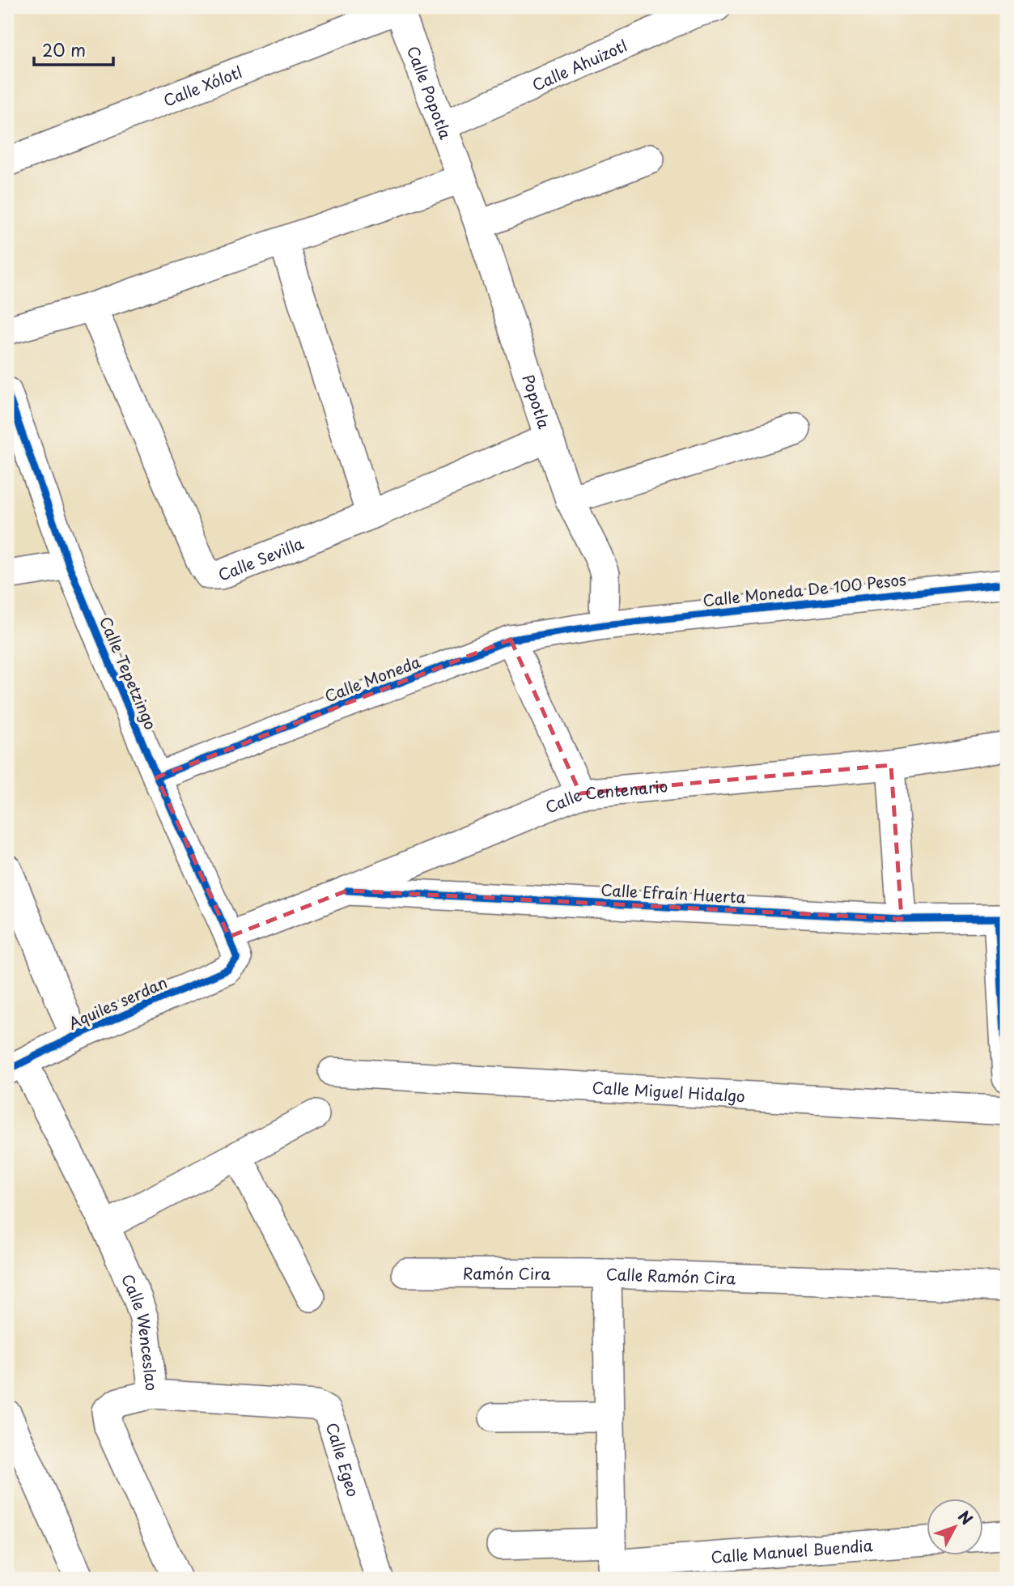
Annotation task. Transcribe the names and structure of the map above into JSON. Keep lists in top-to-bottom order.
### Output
{
  "streets": {
    "street": [
      "Calle Ahuizotl",
      "Calle Xólotl",
      "Calle Popotla",
      "Popotla",
      "Calle Sevilla",
      "Calle Moneda De 100 Pesos",
      "Calle Tepetzingo",
      "Calle Moneda",
      "Calle Centenario",
      "Calle Efraín Huerta",
      "Aquiles serdan",
      "Calle Miguel Hidalgo",
      "Ramón Cira",
      "Calle Ramón Cira",
      "Calle Wenceslao",
      "Calle Egeo",
      "Calle Manuel Buendia"
    ]
  },
  "crossings": [
    ["Calle Ahuizotl", "Calle Popotla"],
    ["Calle Xólotl", "Calle Popotla"],
    ["Calle Popotla", "Popotla"],
    ["Popotla", "Calle Sevilla"],
    ["Popotla", "Calle Moneda De 100 Pesos"],
    ["Popotla", "Calle Moneda"],
    ["Calle Moneda De 100 Pesos", "Calle Moneda"],
    ["Calle Tepetzingo", "Calle Moneda"],
    ["Calle Tepetzingo", "Calle Centenario"],
    ["Calle Tepetzingo", "Aquiles serdan"],
    ["Calle Centenario", "Calle Efraín Huerta"],
    ["Calle Centenario", "Aquiles serdan"],
    ["Aquiles serdan", "Calle Wenceslao"],
    ["Ramón Cira", "Calle Ramón Cira"],
    ["Calle Ramón Cira", "Calle Manuel Buendia"],
    ["Calle Wenceslao", "Calle Egeo"]
  ],
  "scale_bar": "20 m",
  "north": "top right"
}
